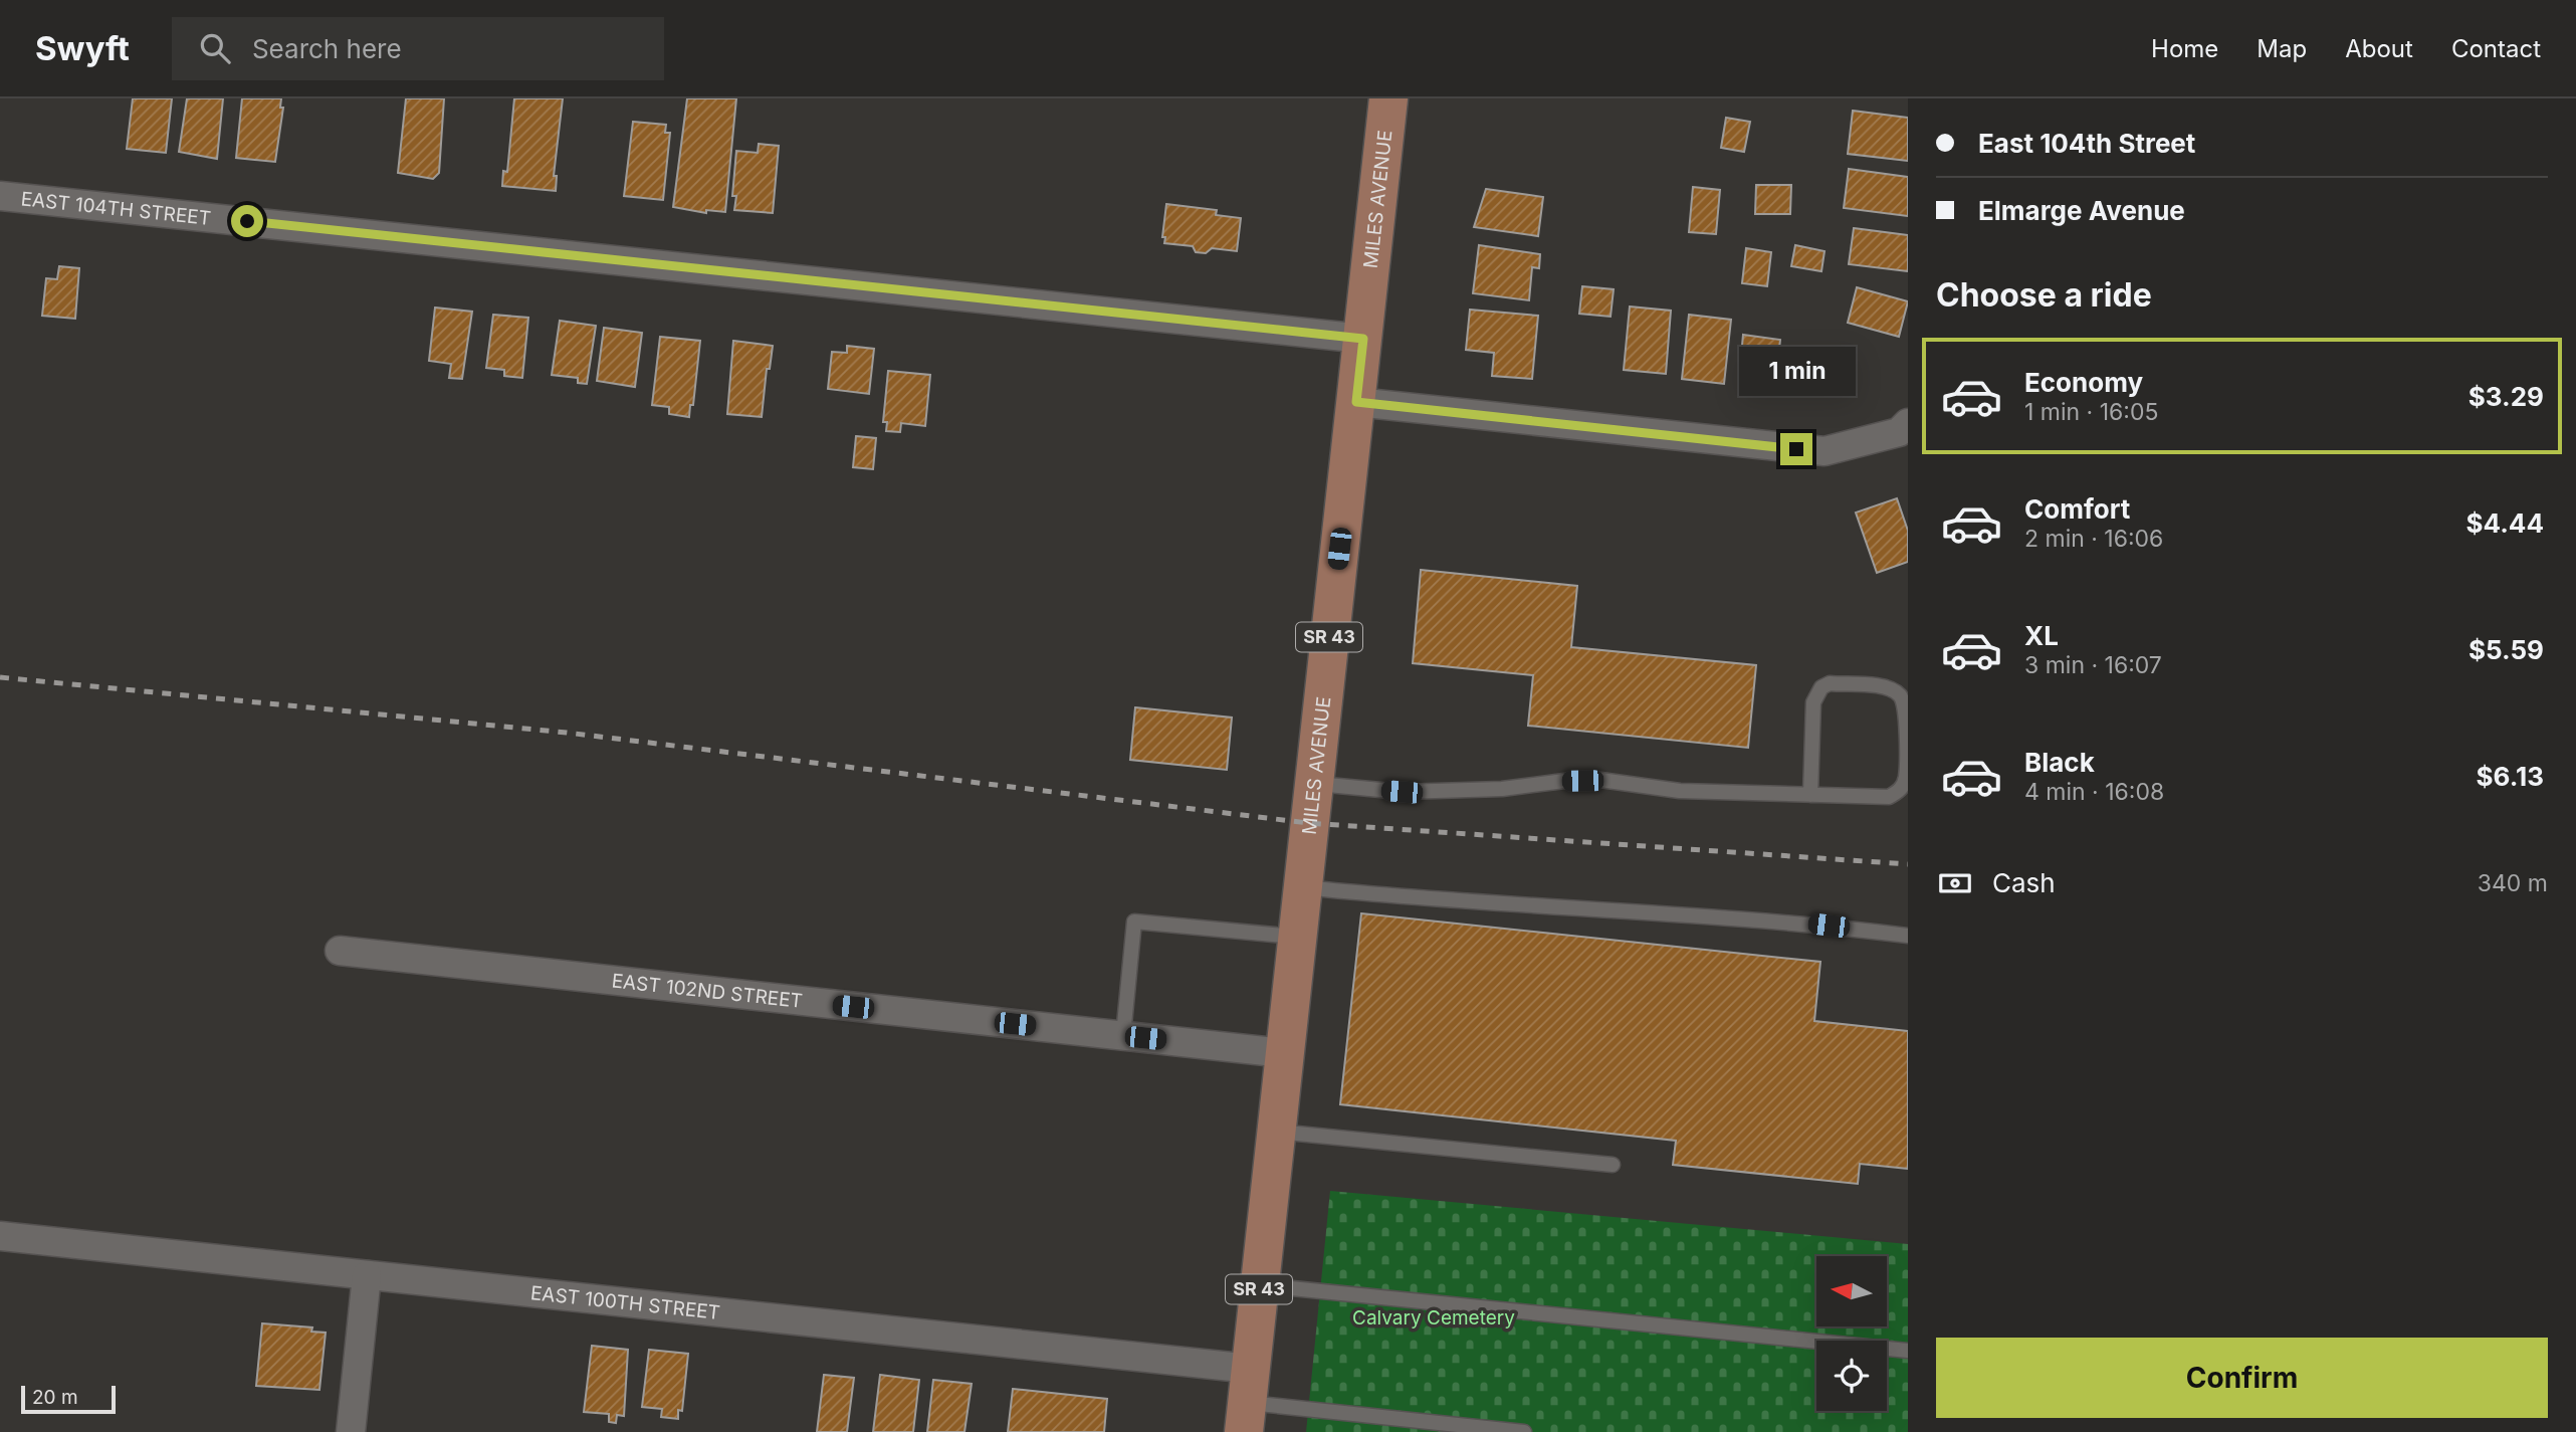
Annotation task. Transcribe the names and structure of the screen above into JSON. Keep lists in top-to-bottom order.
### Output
{
  "streets": {
    "main road": ["MILES AVENUE", "SR 43"],
    "street": ["EAST 104TH STREET", "EAST 102ND STREET", "EAST 100TH STREET"]
  },
  "crossings": [
    ["MILES AVENUE", "EAST 104TH STREET"],
    ["MILES AVENUE", "EAST 102ND STREET"],
    ["MILES AVENUE", "EAST 100TH STREET"]
  ],
  "parks": ["Calvary Cemetery"],
  "scale_bar": "20 m",
  "north": "left",
  "page": {
    "header": "Swyft",
    "search": "Search here",
    "nav": [
      "Home",
      "Map",
      "About",
      "Contact"
    ],
    "banner": ["East 104th Street", "Elmarge Avenue"],
    "heading": "Choose a ride",
    "list": [
      {
        "name": "Economy",
        "note": "1 min · 16:05",
        "value": "$3.29"
      },
      {
        "name": "Comfort",
        "note": "2 min · 16:06",
        "value": "$4.44"
      },
      {
        "name": "XL",
        "note": "3 min · 16:07",
        "value": "$5.59"
      },
      {
        "name": "Black",
        "note": "4 min · 16:08",
        "value": "$6.13"
      }
    ],
    "bubble": "1 min",
    "pay": ["Cash", "340 m"],
    "buttons": "Confirm",
    "scale": "20 m"
  }
}
